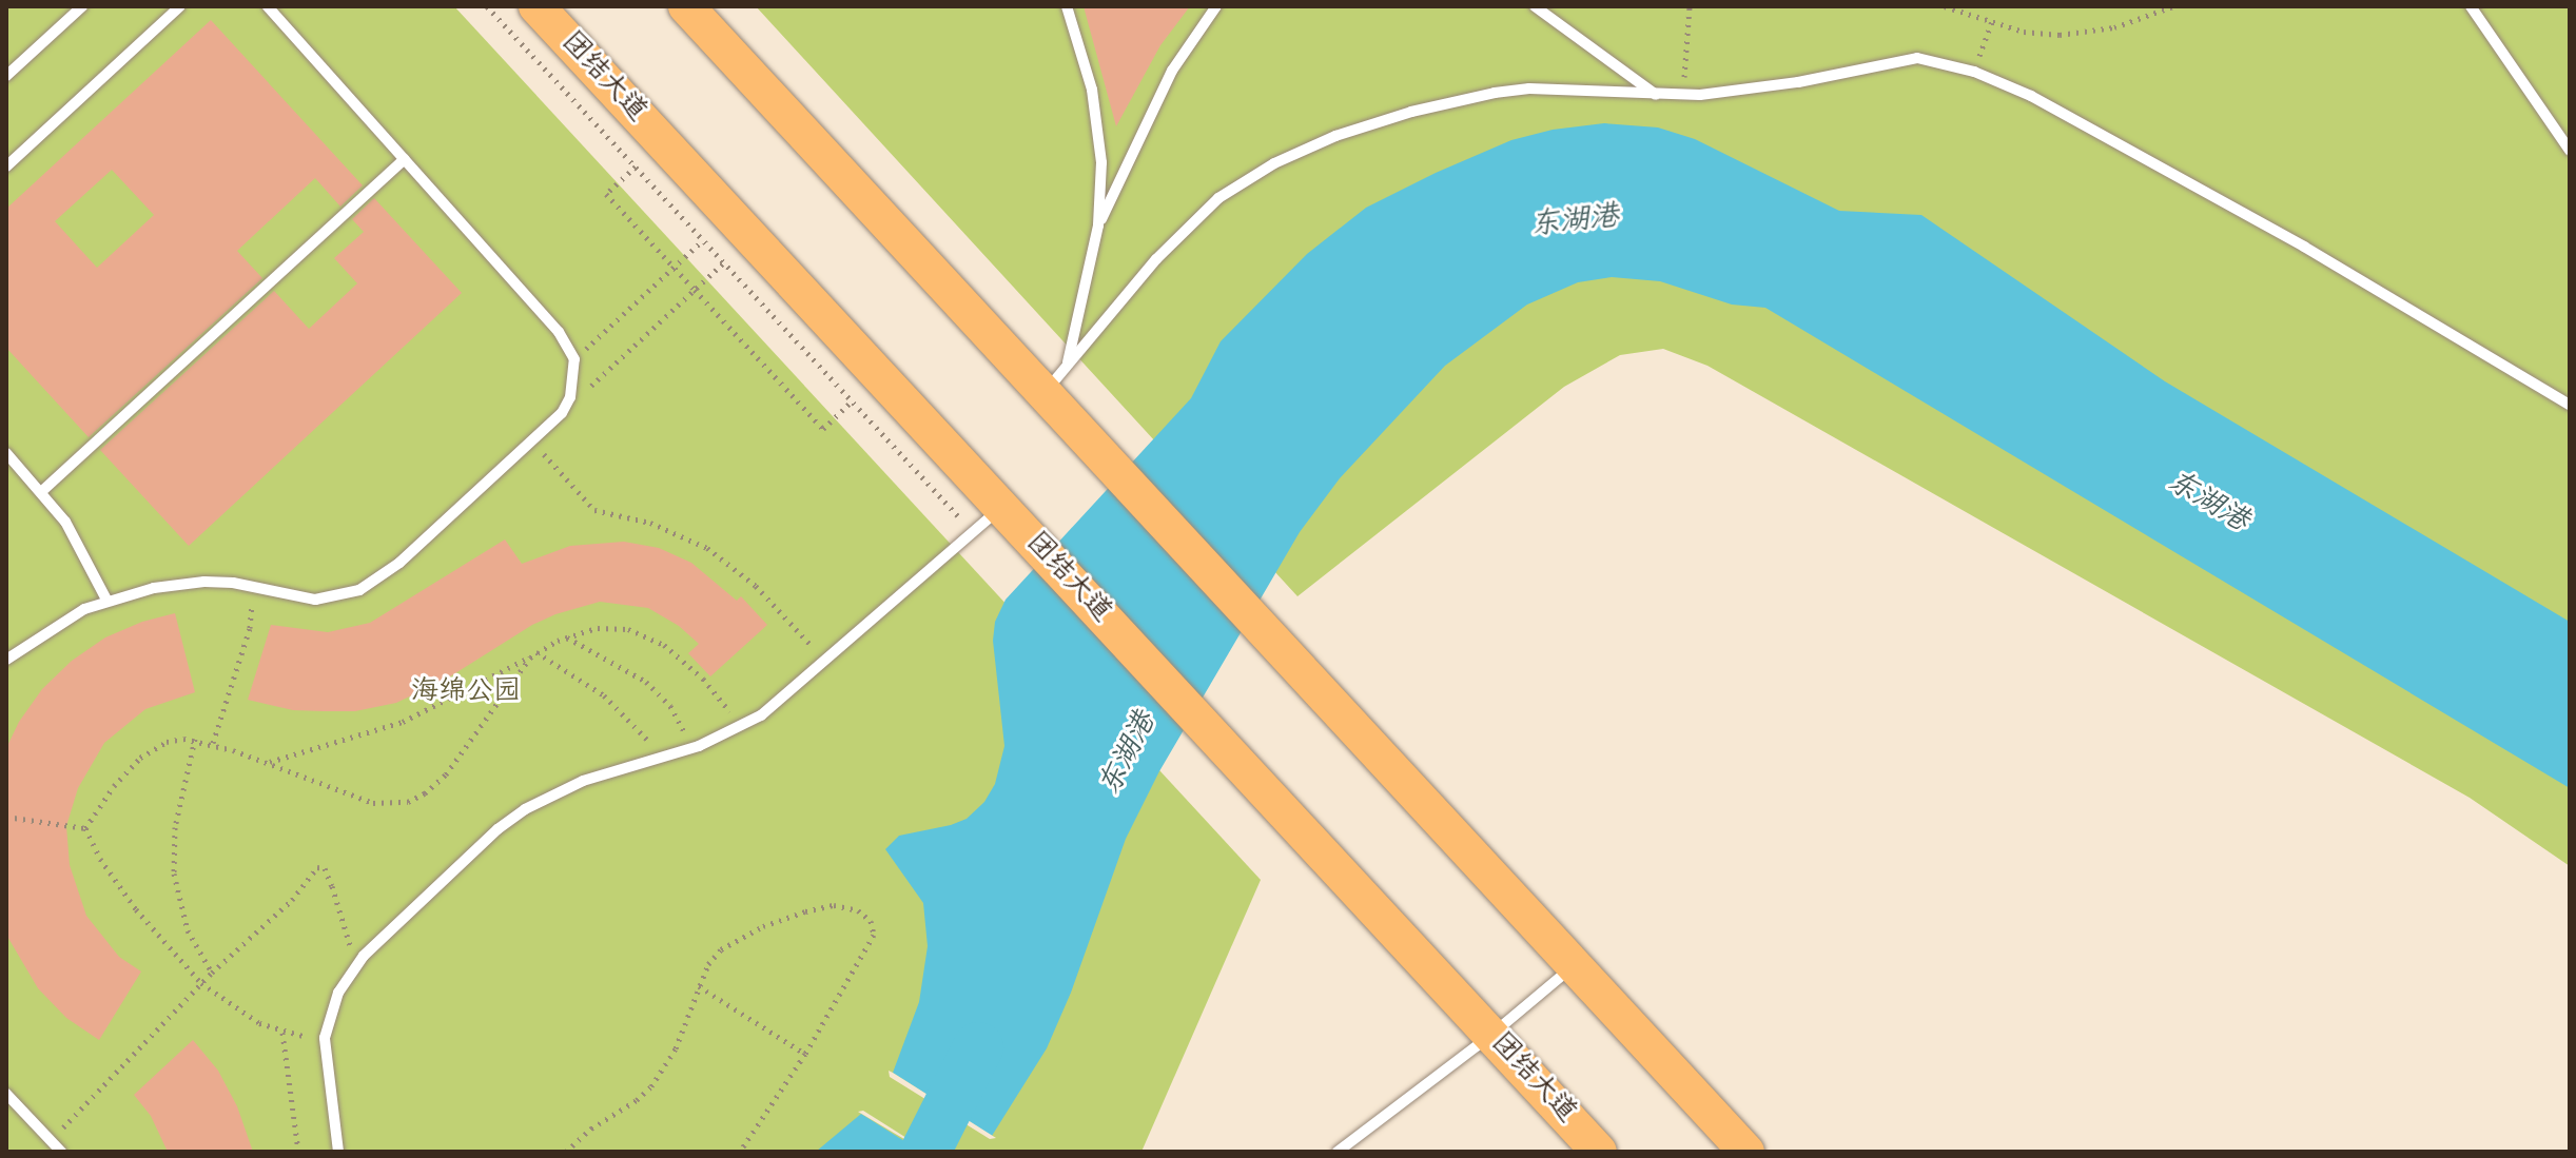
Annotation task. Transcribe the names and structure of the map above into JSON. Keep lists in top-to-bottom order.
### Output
{
  "streets": {
    "main road": ["团结大道"]
  },
  "water": ["东湖港"],
  "parks": ["海绵公园"]
}
